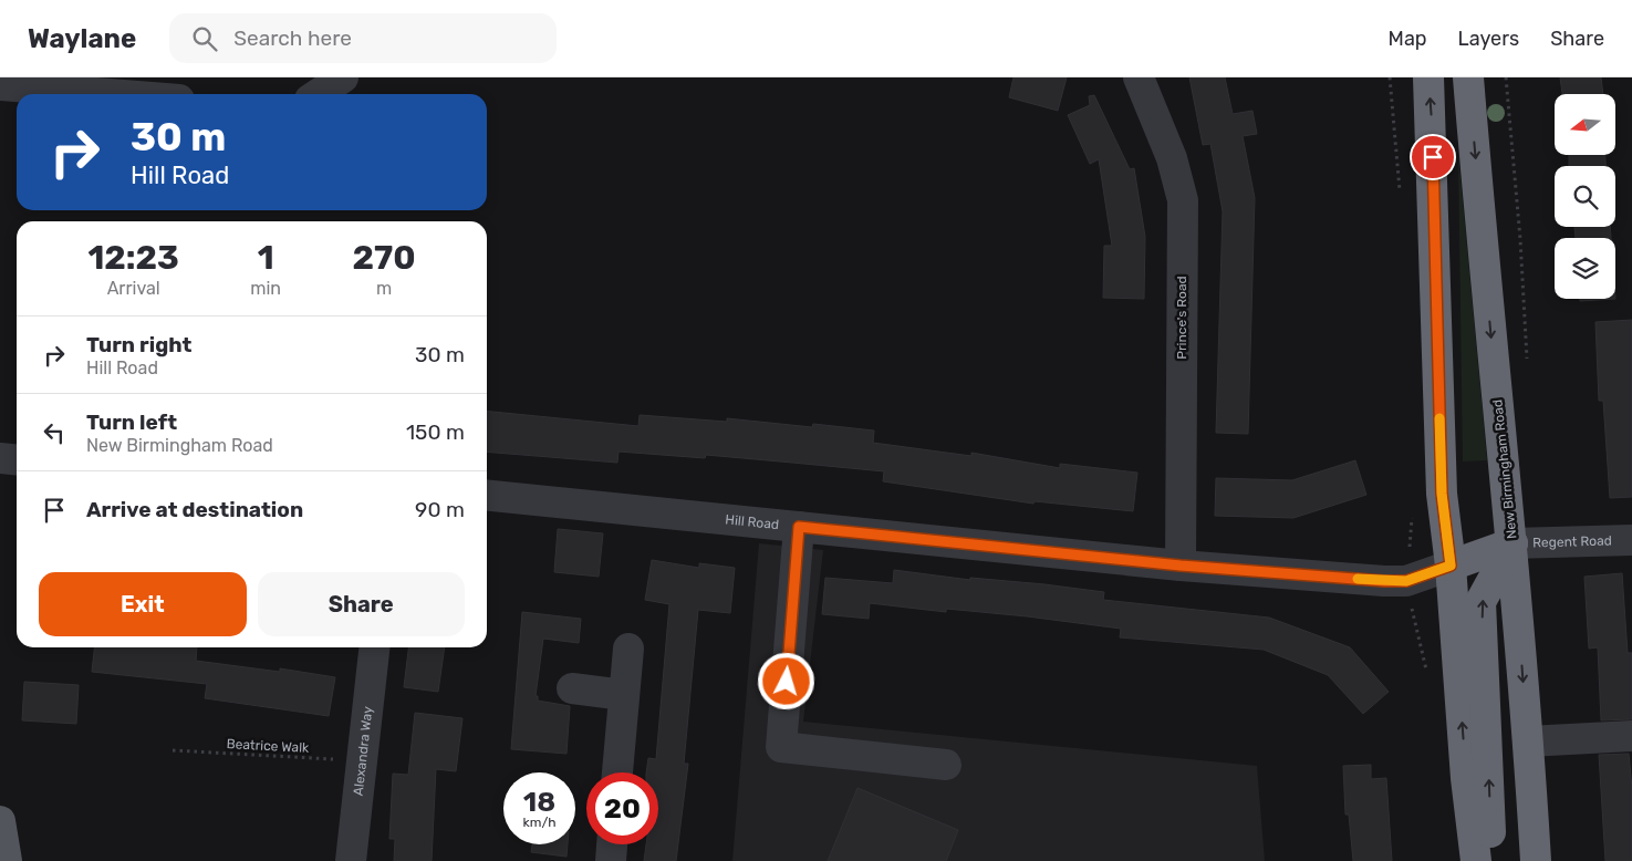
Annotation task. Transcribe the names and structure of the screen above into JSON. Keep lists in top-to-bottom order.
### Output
{
  "streets": {
    "highway": ["New Birmingham Road"],
    "street": [
      "Prince's Road",
      "Hill Road",
      "Regent Road",
      "Alexandra Way"
    ],
    "path": ["Beatrice Walk"]
  },
  "crossings": [
    ["Prince's Road", "Hill Road"],
    ["New Birmingham Road", "Regent Road"],
    ["Beatrice Walk", "Alexandra Way"]
  ],
  "north": "left",
  "page": {
    "header": "Waylane",
    "search": "Search here",
    "nav": ["Map", "Layers", "Share"],
    "turn": ["30 m", "Hill Road"],
    "eta": [
      "12:23",
      "Arrival",
      "1",
      "min",
      "270",
      "m"
    ],
    "list": [
      {
        "name": "Turn right",
        "note": "Hill Road",
        "value": "30 m"
      },
      {
        "name": "Turn left",
        "note": "New Birmingham Road",
        "value": "150 m"
      },
      {
        "name": "Arrive at destination",
        "value": "90 m"
      }
    ],
    "buttons": ["Exit", "Share"],
    "speed": "18 km/h",
    "limit": "20"
  }
}
